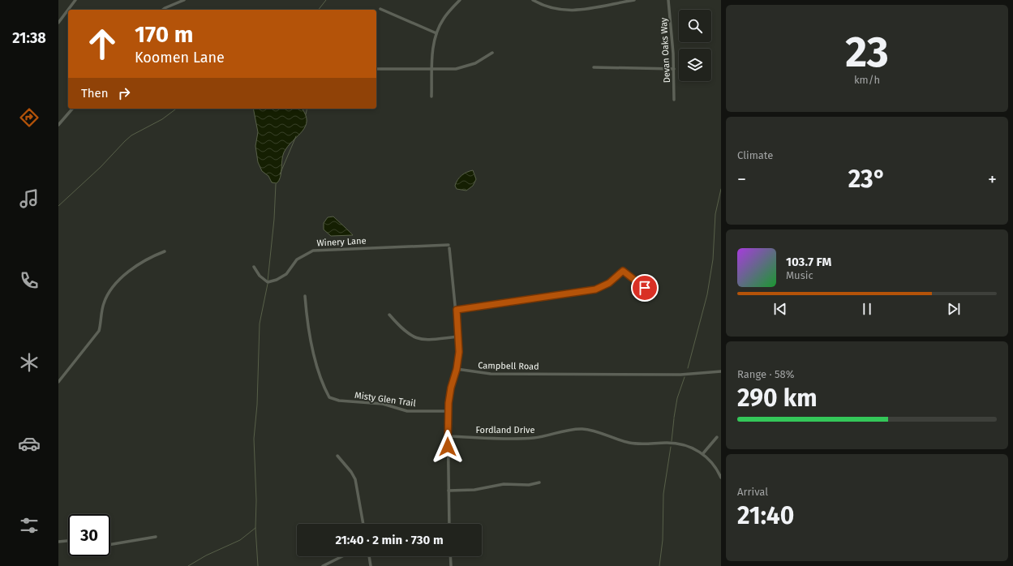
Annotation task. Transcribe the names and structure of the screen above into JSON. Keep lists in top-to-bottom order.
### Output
{
  "streets": {
    "street": [
      "Devan Oaks Way",
      "Winery Lane",
      "Campbell Road",
      "Misty Glen Trail",
      "Fordland Drive"
    ]
  },
  "page": {
    "tabs": "21:38",
    "tile": [
      ["23", "km/h"],
      "Climate",
      ["Range · 58%", "290 km"],
      ["Arrival", "21:40"]
    ],
    "turn": ["170 m", "Koomen Lane"],
    "then": "Then",
    "heat": ["−", "23°", "+"],
    "song": ["103.7 FM", "Music"],
    "limit": "30",
    "trip": "21:40 · 2 min · 730 m"
  }
}
